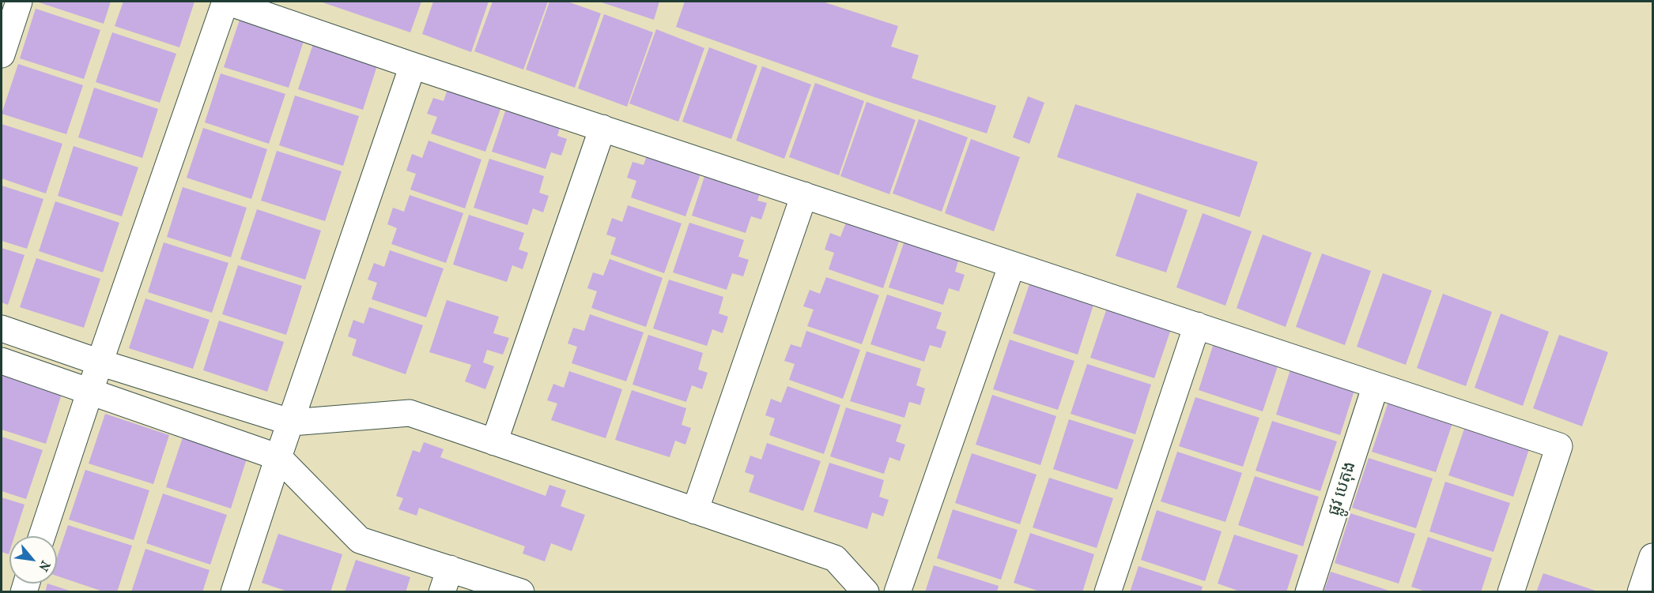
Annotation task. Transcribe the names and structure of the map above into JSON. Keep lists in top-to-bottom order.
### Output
{
  "streets": {
    "street": ["ផ្លូវ បេតុង"]
  },
  "north": "bottom right"
}
